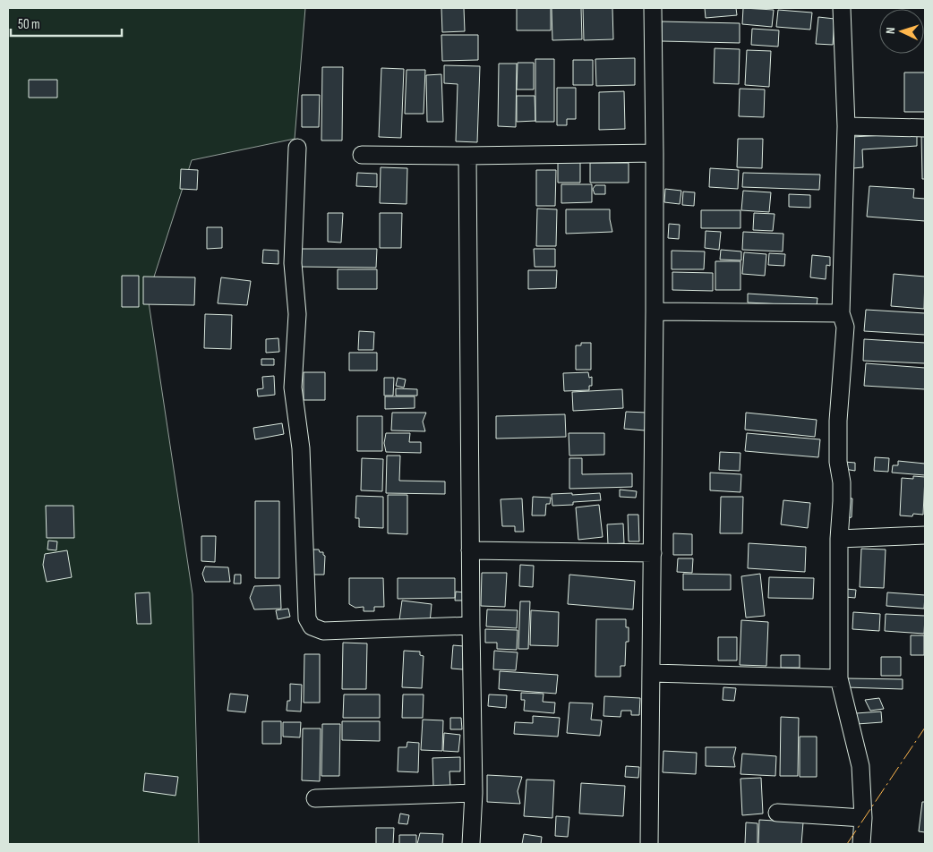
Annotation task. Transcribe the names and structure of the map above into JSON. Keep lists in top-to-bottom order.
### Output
{
  "scale_bar": "50 m",
  "north": "left"
}
